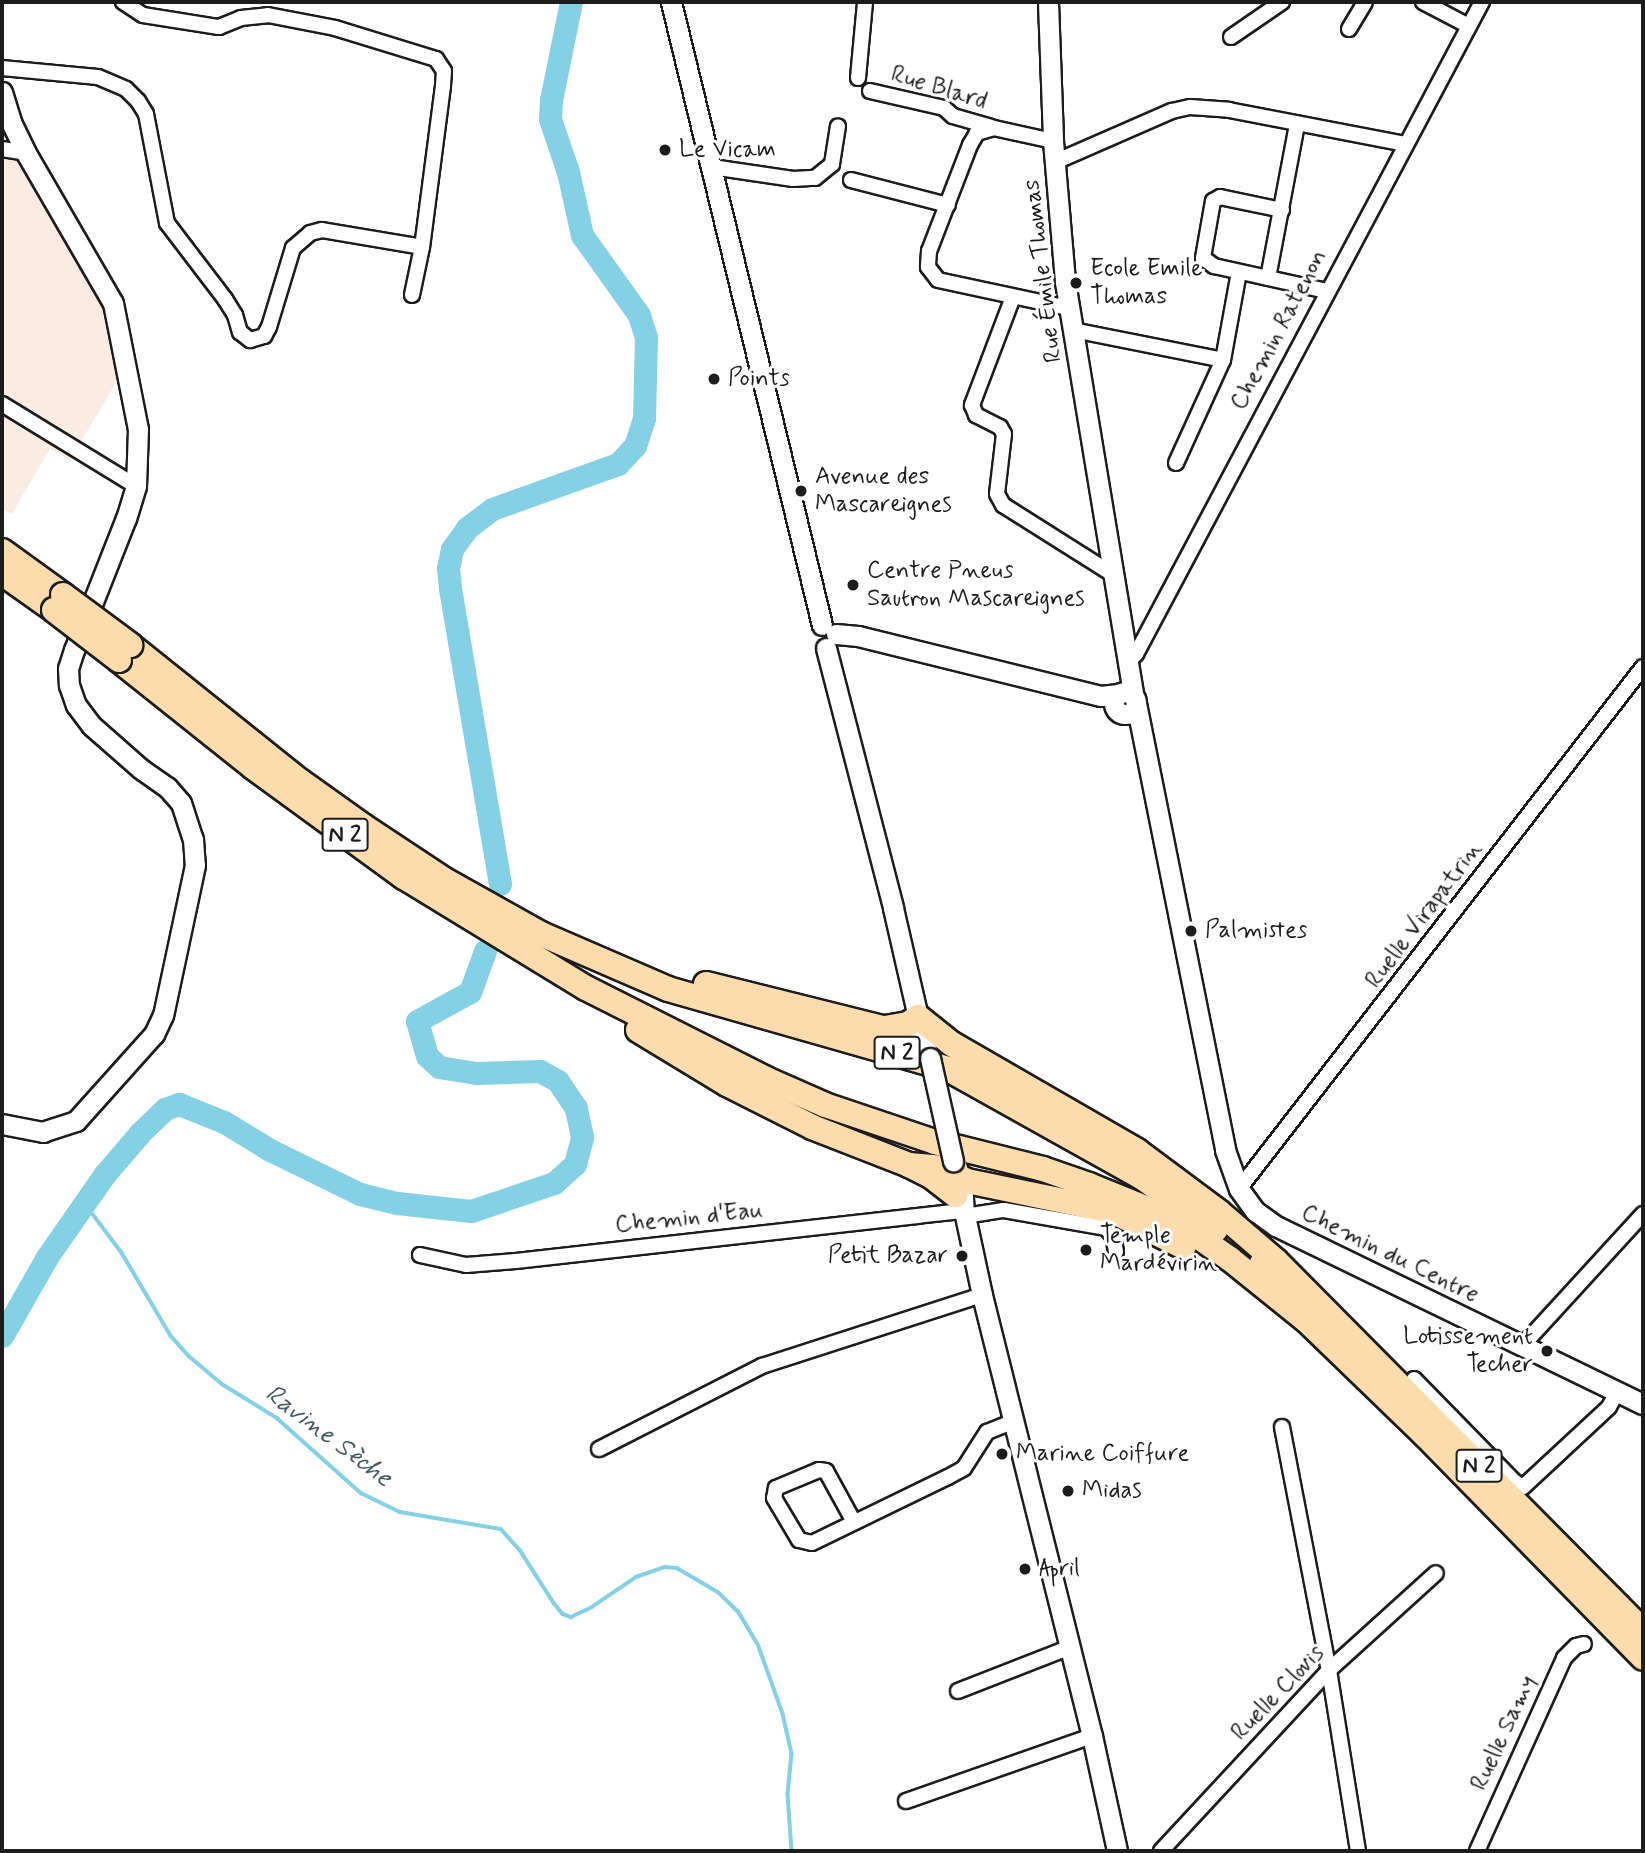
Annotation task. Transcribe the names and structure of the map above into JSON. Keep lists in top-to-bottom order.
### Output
{
  "streets": {
    "highway": ["N 2"],
    "street": [
      "Rue Blard",
      "Rue Émile Thomas",
      "Chemin Ratenon",
      "Ruelle Virapatrin",
      "Chemin d'Eau",
      "Chemin du Centre",
      "Ruelle Clovis",
      "Ruelle Samy"
    ]
  },
  "crossings": [
    ["Rue Blard", "Rue Émile Thomas"],
    ["Rue Émile Thomas", "Chemin Ratenon"],
    ["Rue Émile Thomas", "Chemin du Centre"],
    ["Chemin Ratenon", "Chemin du Centre"],
    ["Ruelle Virapatrin", "Chemin du Centre"]
  ],
  "water": ["Ravine Sèche"],
  "places": [
    "Le Vicam",
    "Ecole Emile Thomas",
    "Points",
    "Avenue des Mascareignes",
    "Centre Pneus Sautron Mascareignes",
    "Palmistes",
    "Temple Mardévirin",
    "Petit Bazar",
    "Lotissement Techer",
    "Marine Coiffure",
    "Midas",
    "April"
  ]
}
